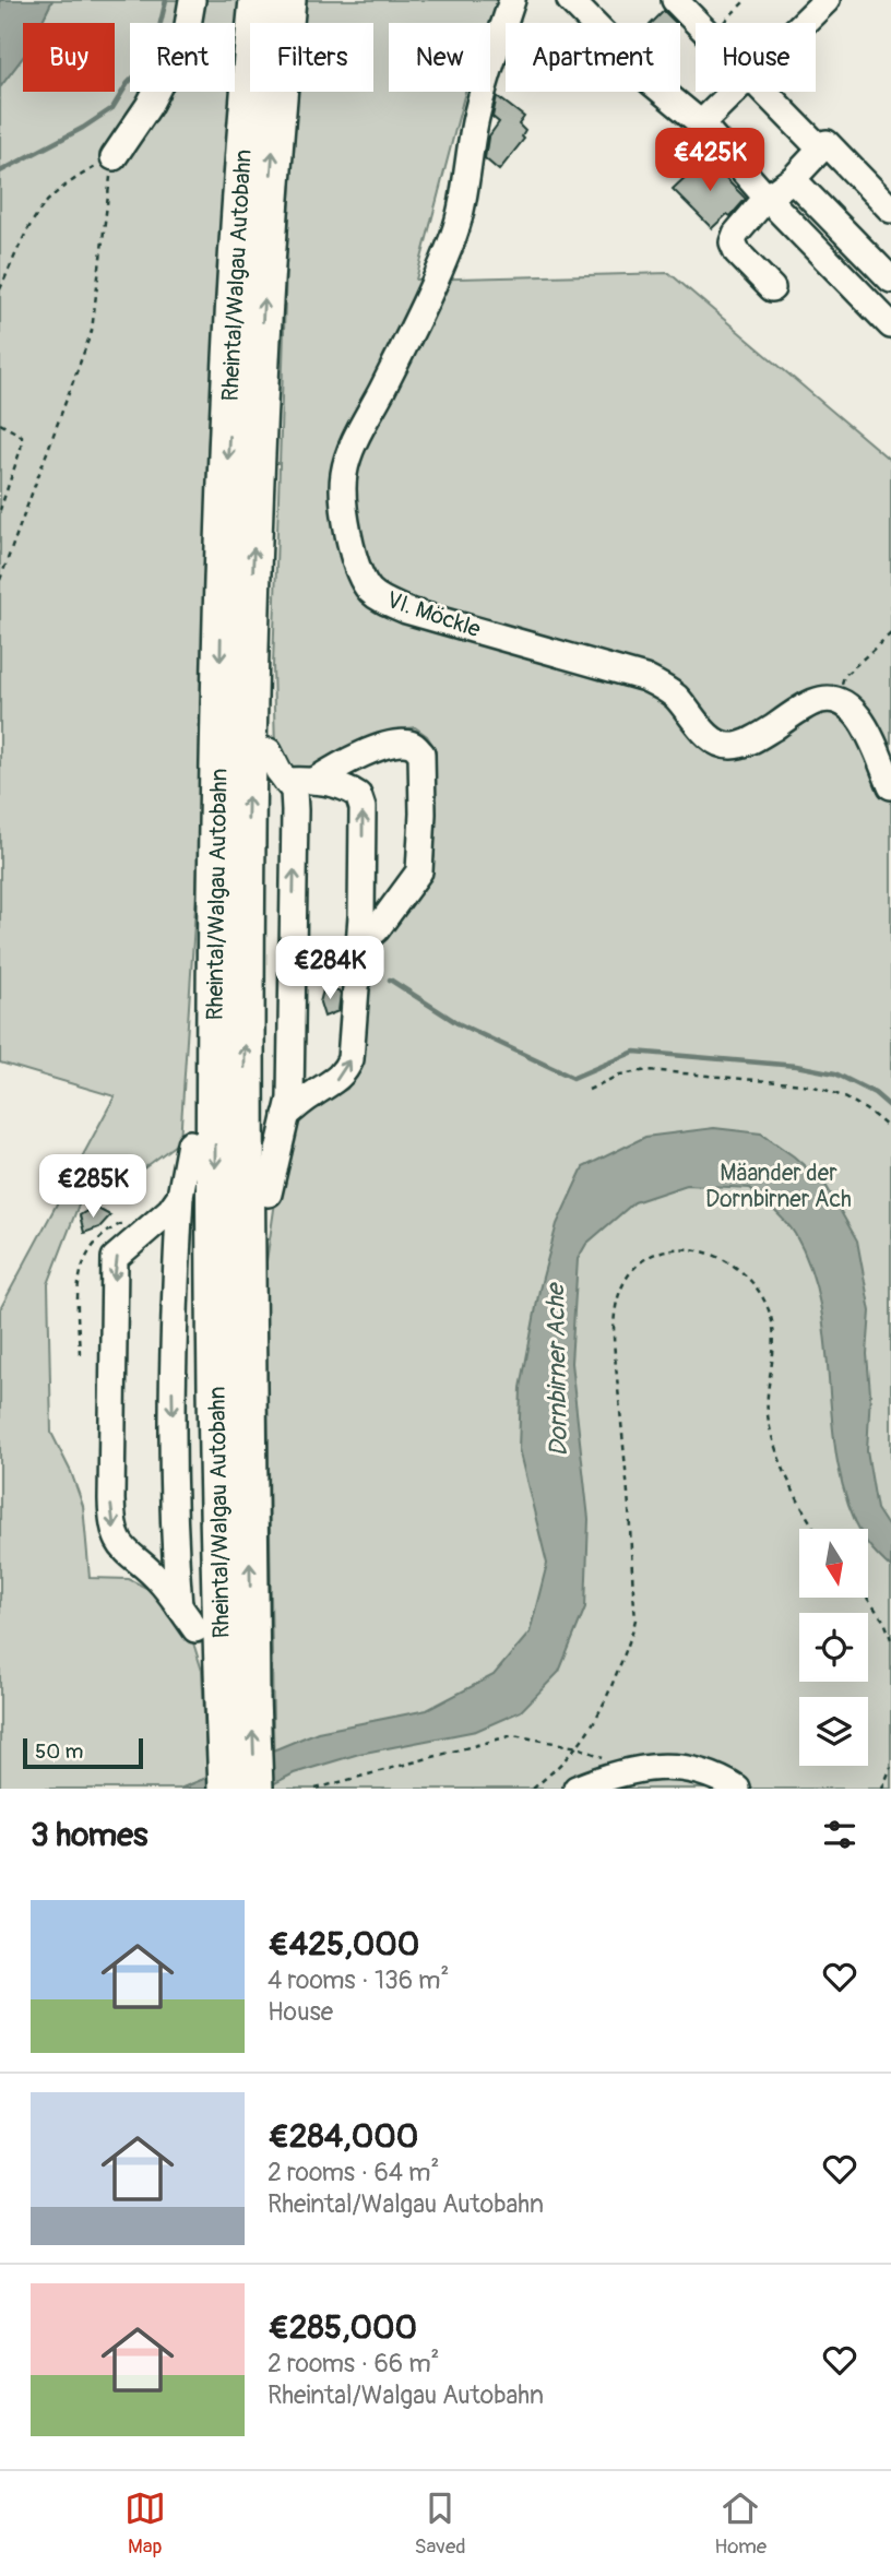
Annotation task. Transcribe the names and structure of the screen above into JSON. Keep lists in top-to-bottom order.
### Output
{
  "streets": {
    "highway": ["Rheintal/Walgau Autobahn"],
    "street": ["VI. Möckle"]
  },
  "water": ["Dornbirner Ache"],
  "parks": ["Mäander der Dornbirner Ach"],
  "scale_bar": "50 m",
  "north": "bottom",
  "page": {
    "chip": [
      "Buy",
      "Rent",
      "Filters",
      "New",
      "Apartment",
      "House"
    ],
    "price": ["€425K", "€284K", "€285K"],
    "scale": "50 m",
    "heading": "3 homes",
    "list": [
      {
        "name": "€425,000",
        "note": "4 rooms · 136 m² · House"
      },
      {
        "name": "€284,000",
        "note": "2 rooms · 64 m² · Rheintal/Walgau Autobahn"
      },
      {
        "name": "€285,000",
        "note": "2 rooms · 66 m² · Rheintal/Walgau Autobahn"
      }
    ],
    "tabs": ["Map", "Saved", "Home"]
  }
}
